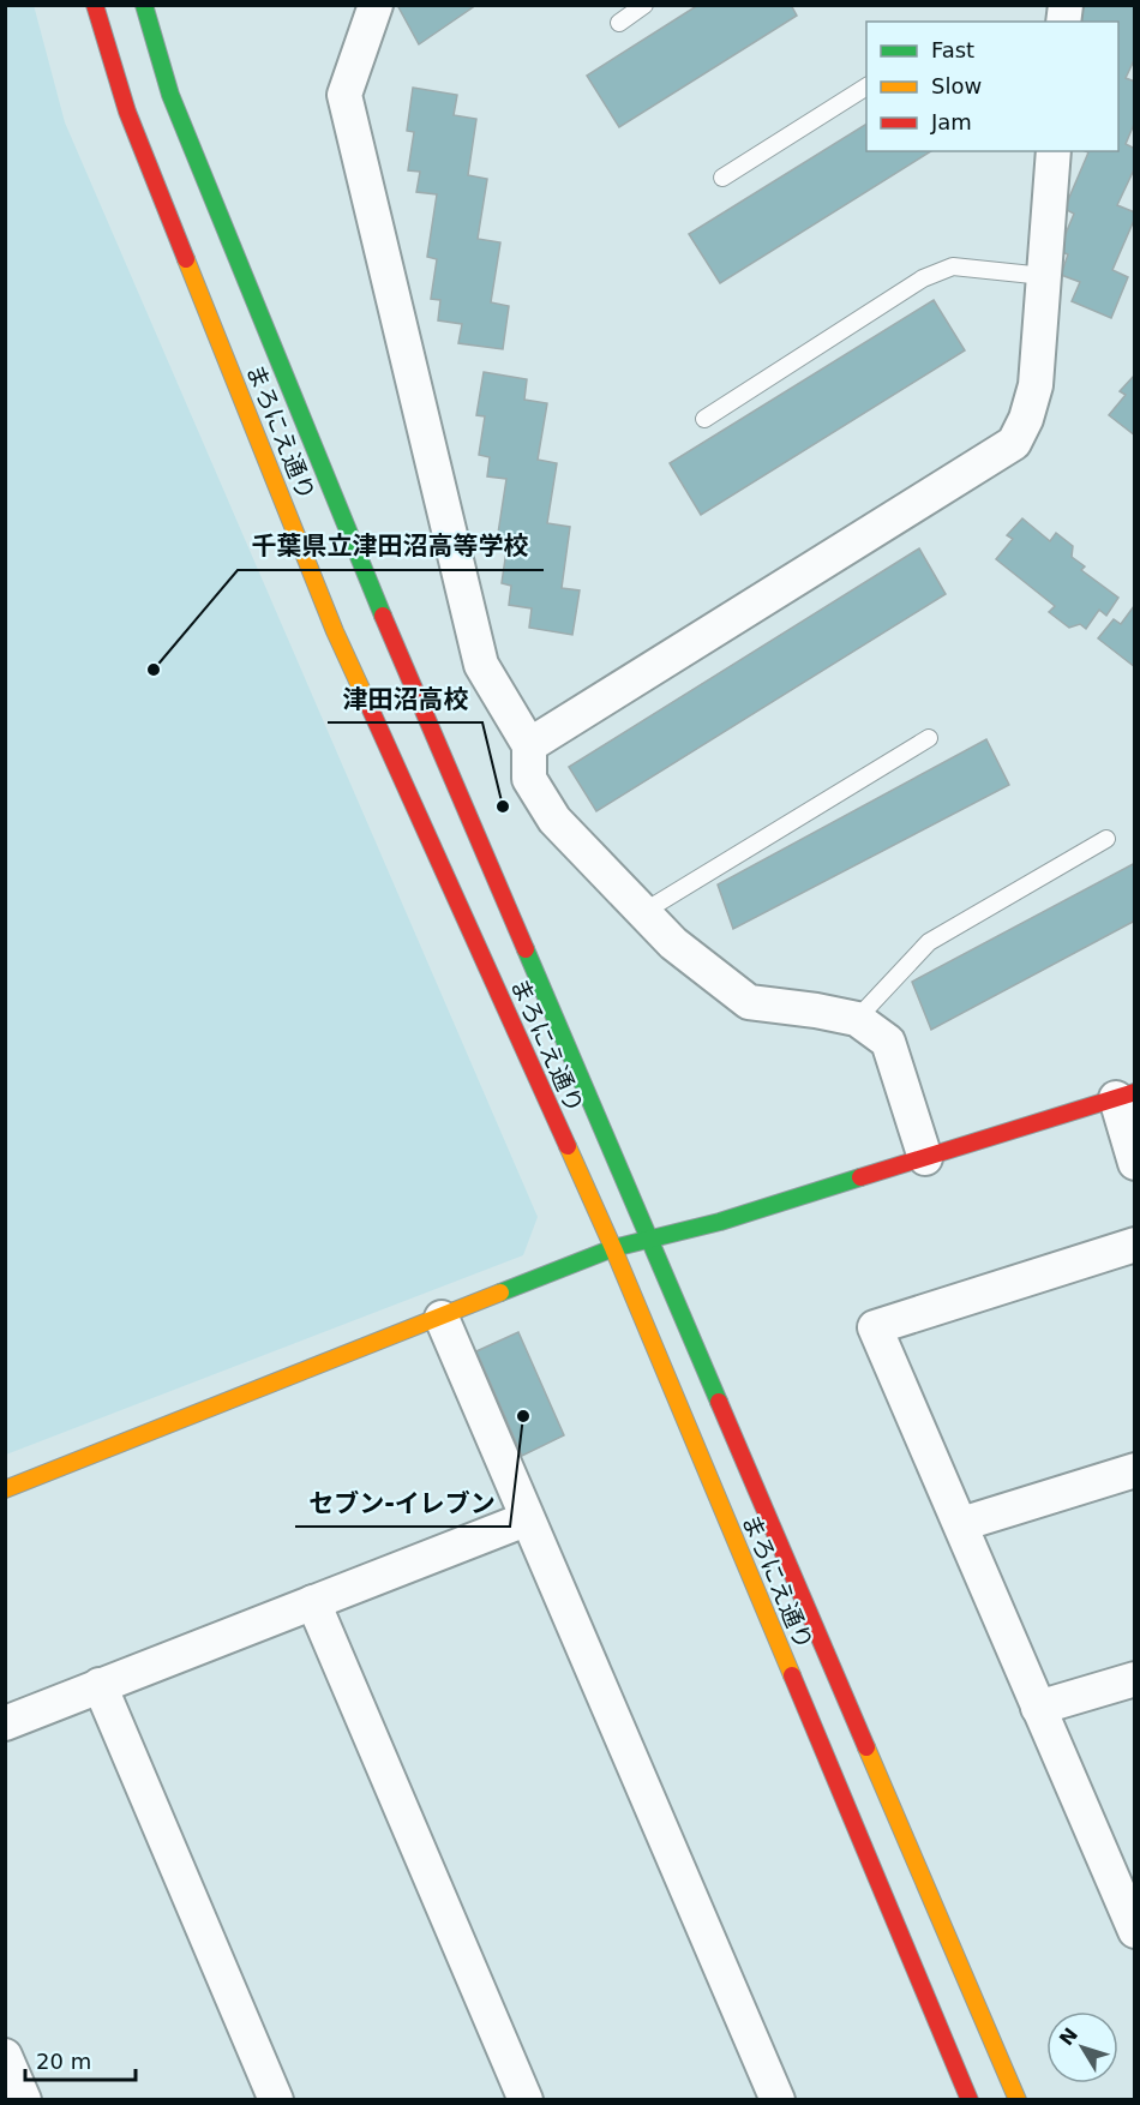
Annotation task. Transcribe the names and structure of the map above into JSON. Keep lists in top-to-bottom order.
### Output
{
  "streets": {
    "street": ["まろにえ通り"]
  },
  "places": ["千葉県立津田沼高等学校", "津田沼高校", "セブン-イレブン"],
  "legend": ["Fast", "Slow", "Jam"],
  "scale_bar": "20 m",
  "north": "top left"
}
